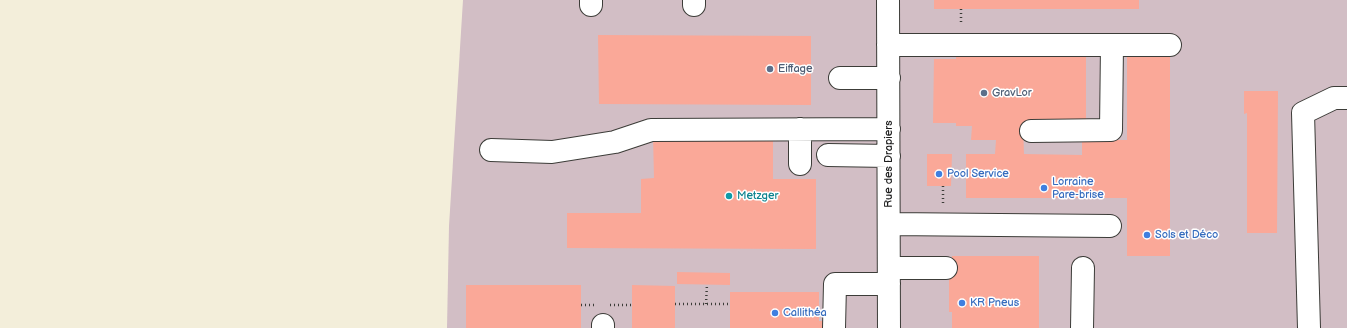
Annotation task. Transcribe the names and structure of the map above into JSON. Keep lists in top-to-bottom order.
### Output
{
  "streets": {
    "street": ["Rue des Drapiers"]
  },
  "places": [
    "Eiffage",
    "GravLor",
    "Pool Service",
    "Lorraine Pare-brise",
    "Metzger",
    "Sols et Déco",
    "KR Pneus",
    "Callithéa"
  ]
}
